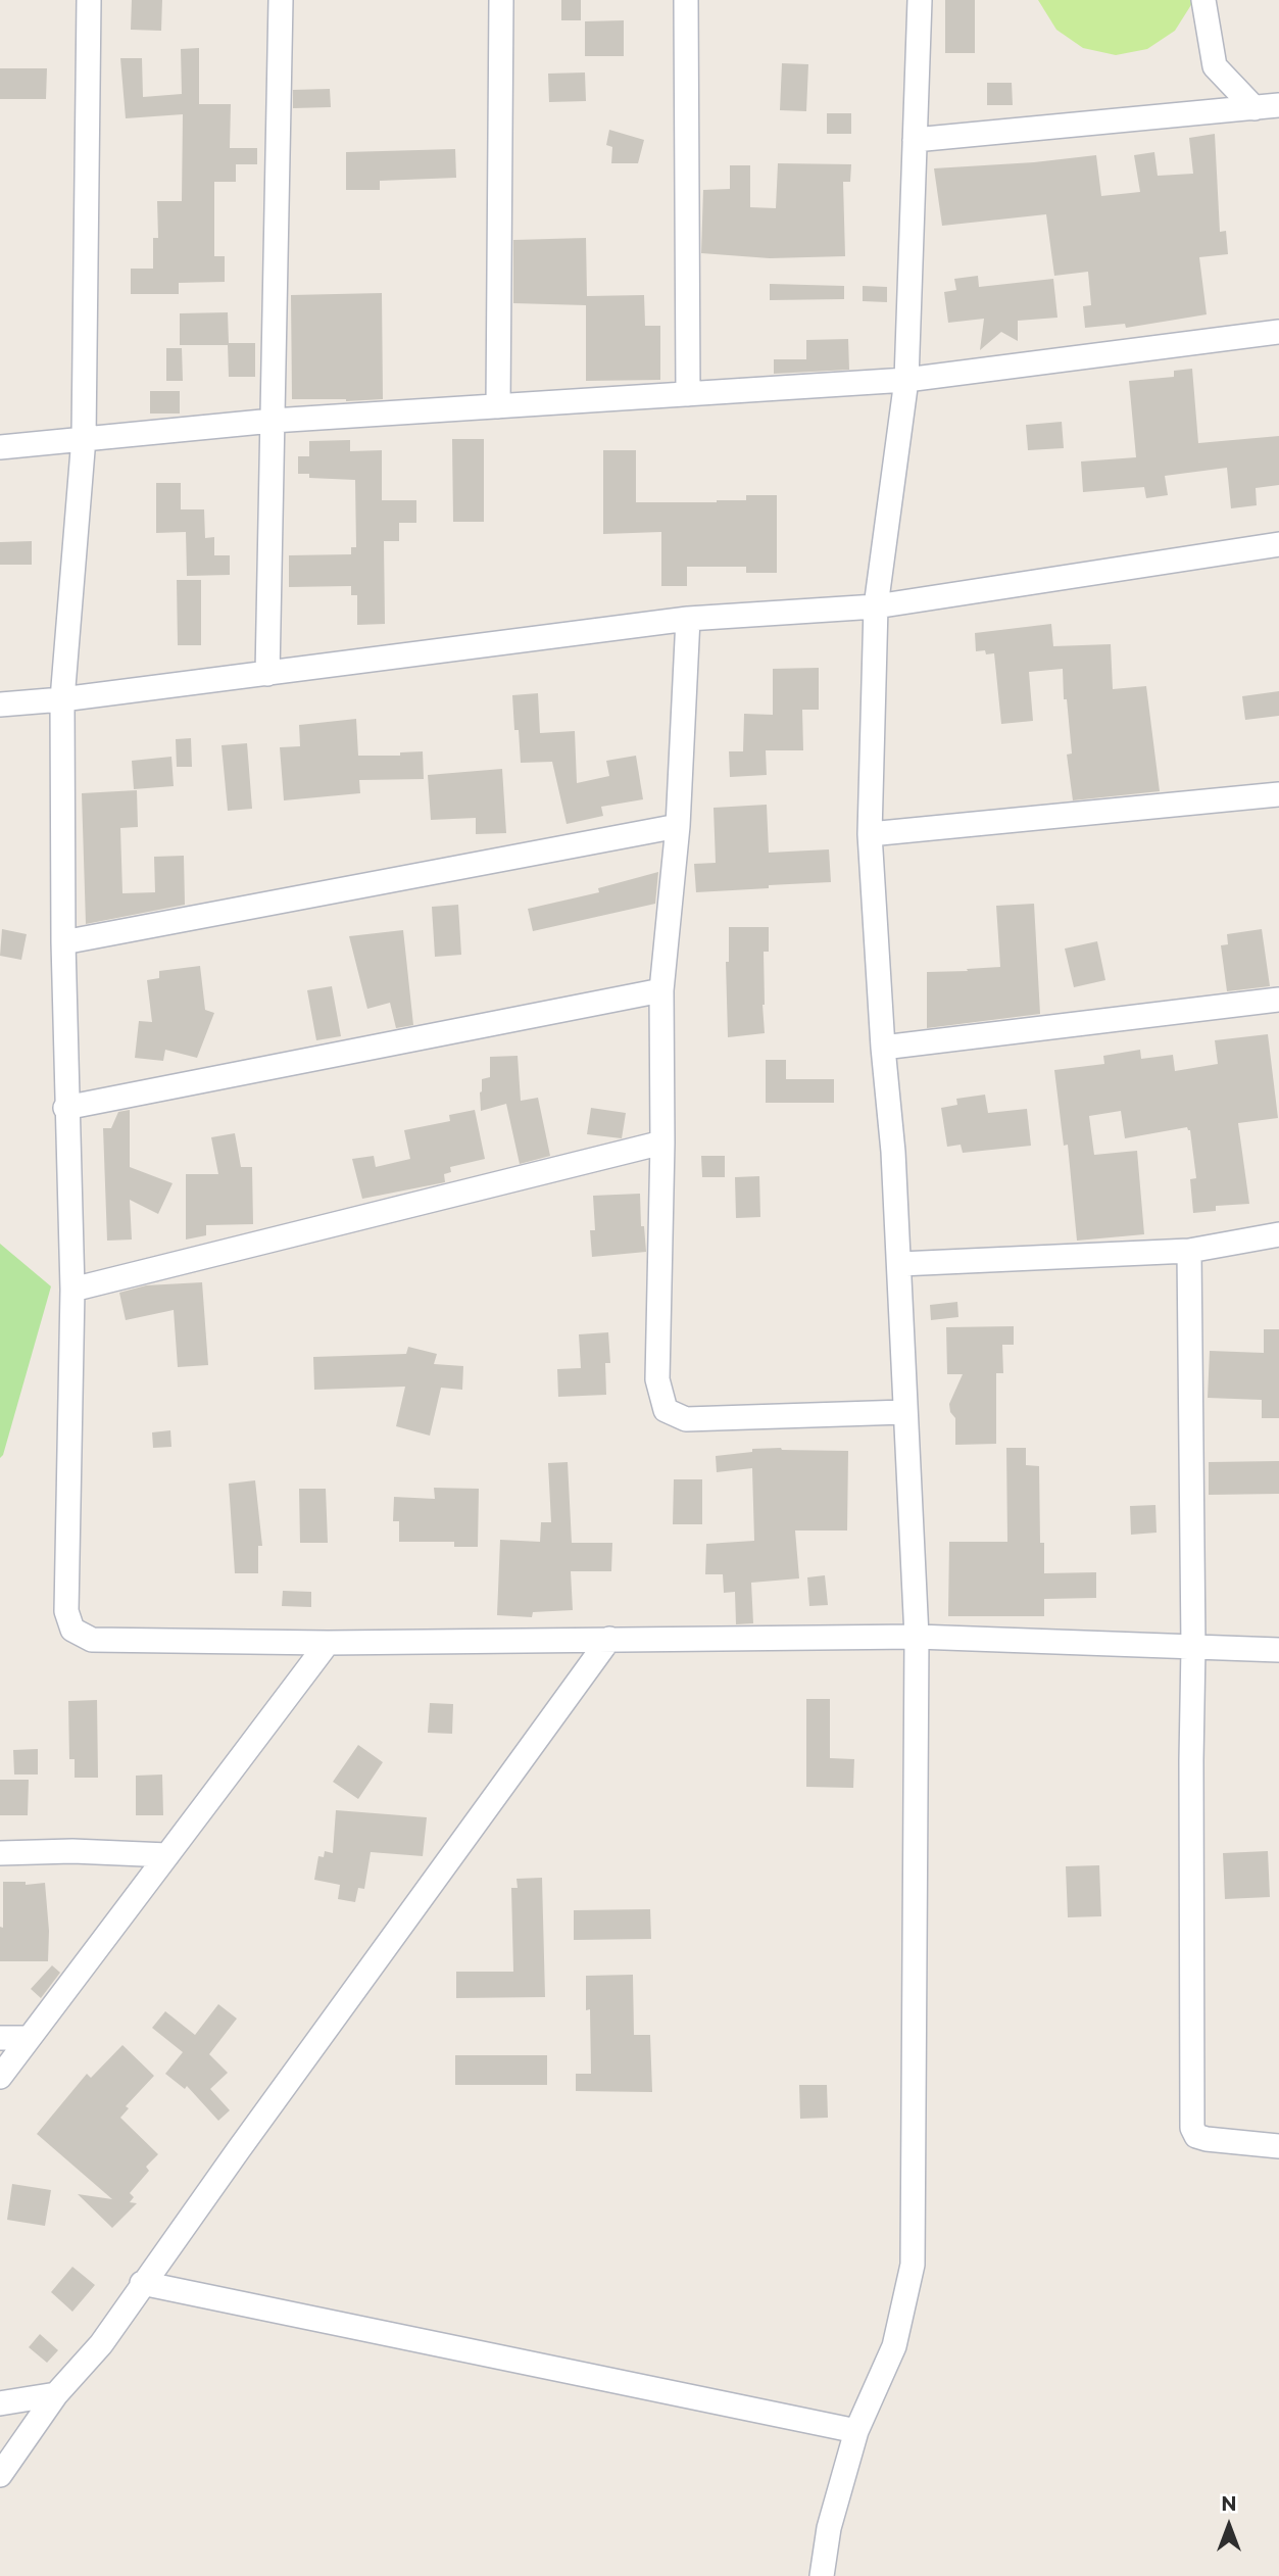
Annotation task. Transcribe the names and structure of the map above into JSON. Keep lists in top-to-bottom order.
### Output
{
  "north": "top"
}
